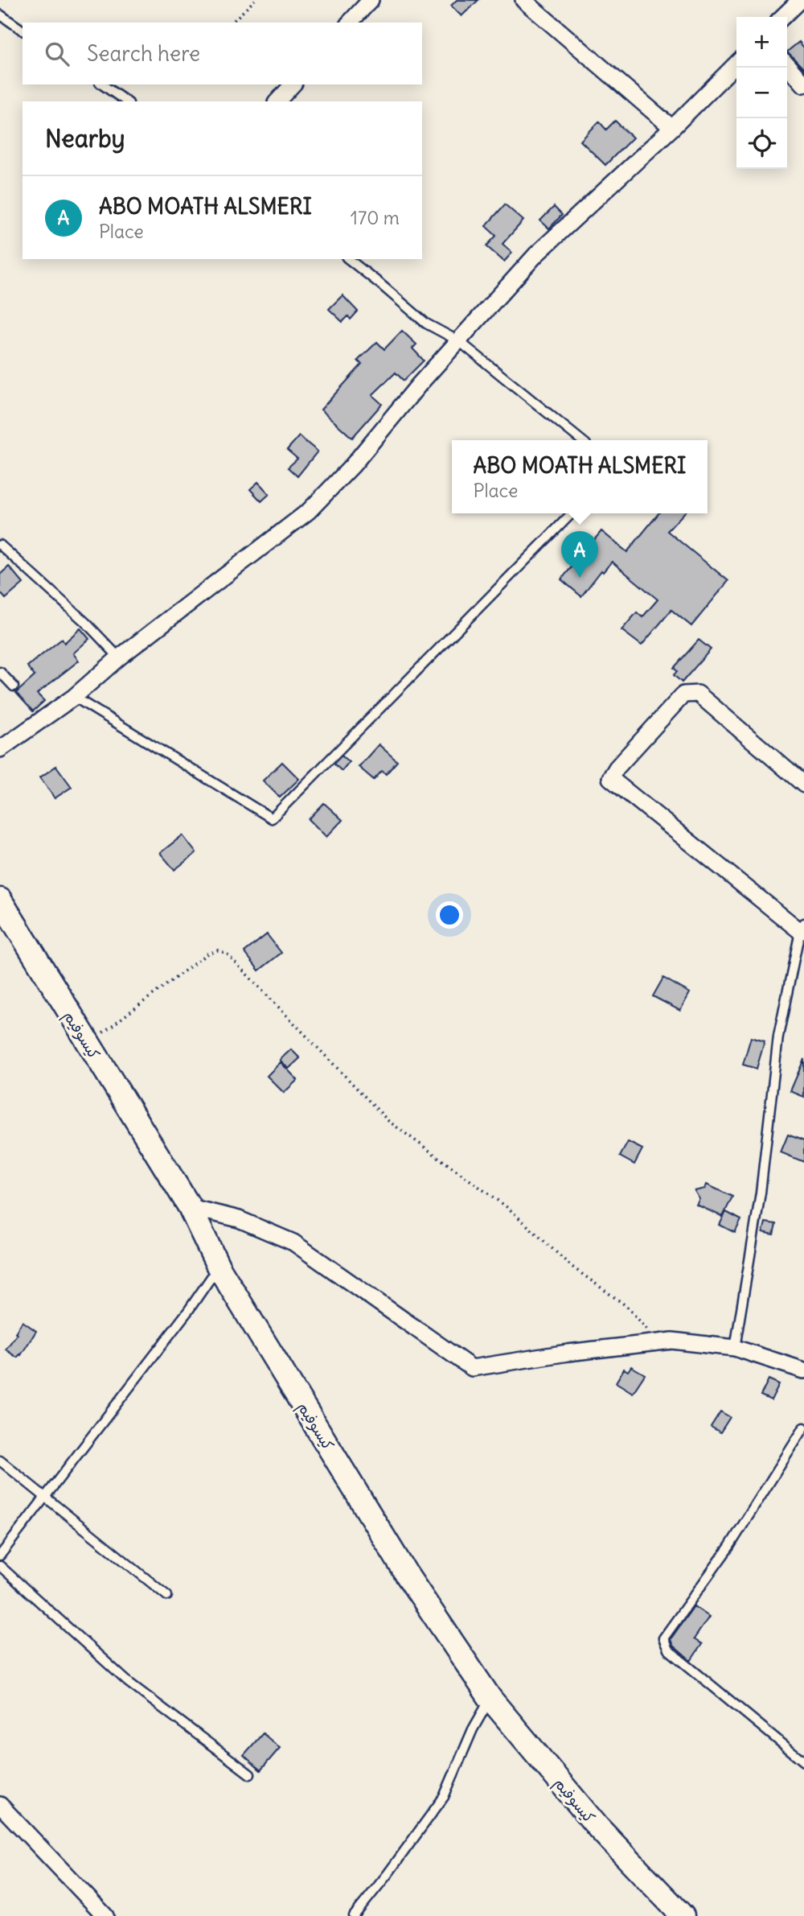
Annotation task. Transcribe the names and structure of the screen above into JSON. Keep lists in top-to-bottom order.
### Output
{
  "streets": {
    "street": ["كيسوفيم"]
  },
  "page": {
    "map_buttons": ["+", "−"],
    "search": "Search here",
    "heading": "Nearby",
    "list": [
      {
        "mark": "A",
        "name": "ABO MOATH ALSMERI",
        "note": "Place",
        "value": "170 m"
      }
    ],
    "popup": ["ABO MOATH ALSMERI", "Place"],
    "pins": "A"
  }
}
